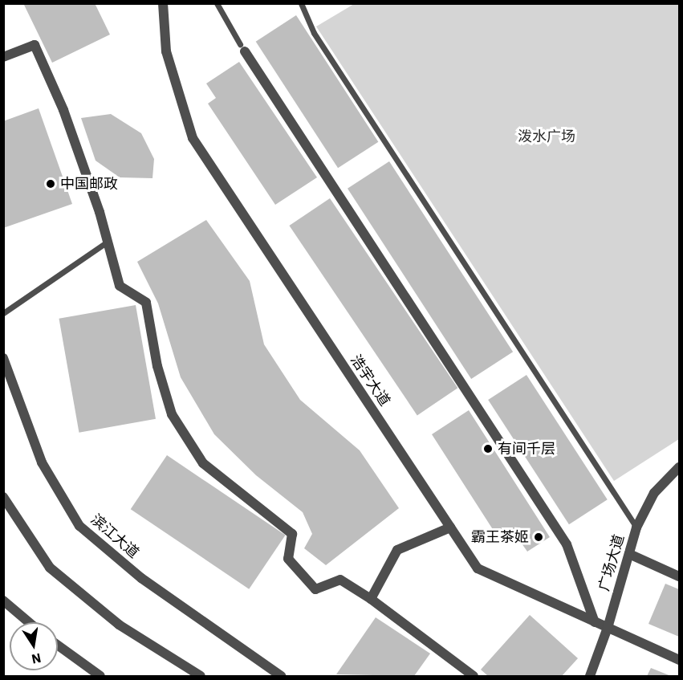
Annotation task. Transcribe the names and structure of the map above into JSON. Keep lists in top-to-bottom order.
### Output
{
  "streets": {
    "street": ["浩宇大道", "滨江大道", "广场大道"]
  },
  "crossings": [
    ["浩宇大道", "广场大道"]
  ],
  "parks": ["泼水广场"],
  "places": ["中国邮政", "有间千层", "霸王茶姬"],
  "north": "bottom"
}
